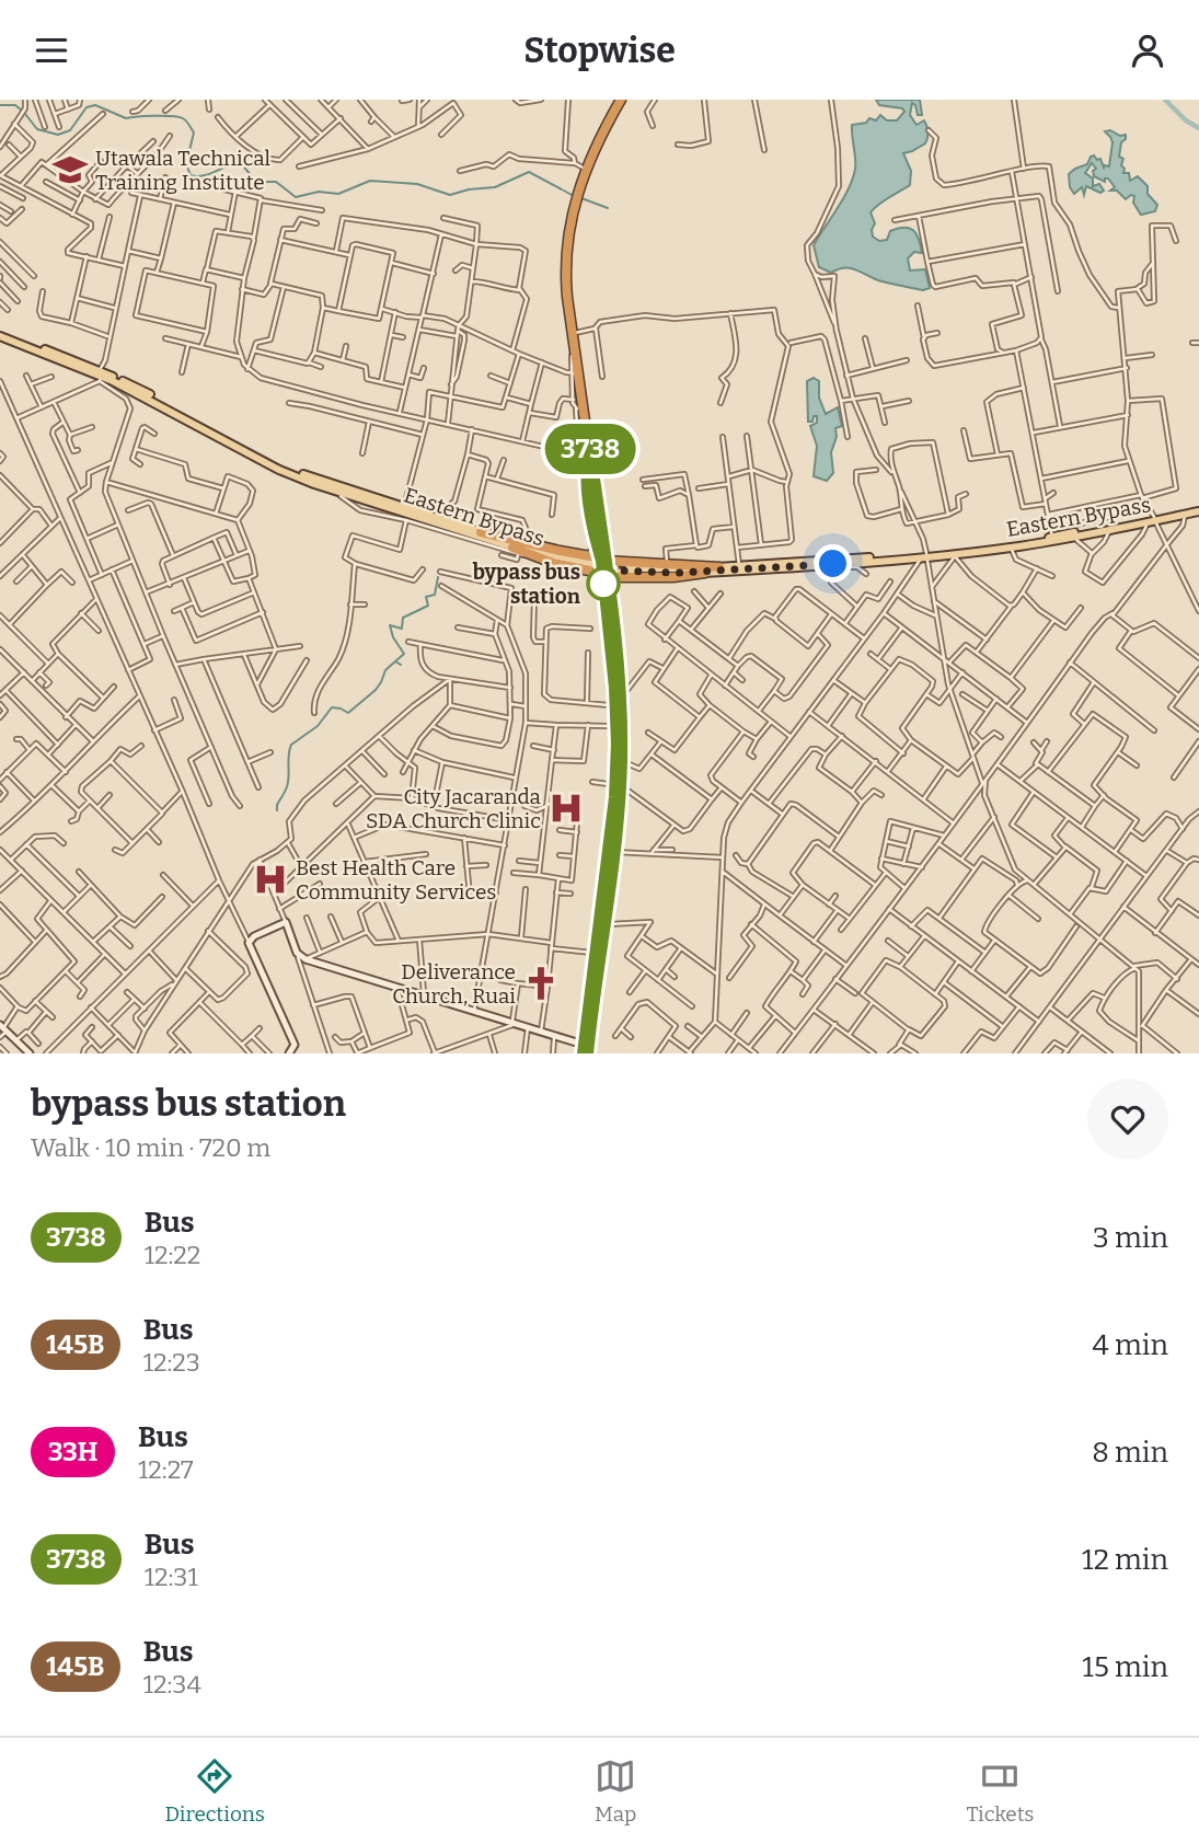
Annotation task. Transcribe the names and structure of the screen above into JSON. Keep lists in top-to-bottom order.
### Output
{
  "streets": {
    "main road": ["Eastern Bypass"]
  },
  "places": {
    "school or university": ["Utawala Technical Training Institute"],
    "other": ["bypass bus station"],
    "hospital": ["City Jacaranda SDA Church Clinic", "Best Health Care Community Services"],
    "church": ["Deliverance Church, Ruai"]
  },
  "lines": ["bus line 3738"],
  "page": {
    "header": "Stopwise",
    "on_map": "3738",
    "heading": ["bypass bus station", "Walk · 10 min · 720 m"],
    "list": [
      {
        "mark": "3738",
        "name": "Bus",
        "note": "12:22",
        "value": "3 min"
      },
      {
        "mark": "145B",
        "name": "Bus",
        "note": "12:23",
        "value": "4 min"
      },
      {
        "mark": "33H",
        "name": "Bus",
        "note": "12:27",
        "value": "8 min"
      },
      {
        "mark": "3738",
        "name": "Bus",
        "note": "12:31",
        "value": "12 min"
      },
      {
        "mark": "145B",
        "name": "Bus",
        "note": "12:34",
        "value": "15 min"
      }
    ],
    "tabs": ["Directions", "Map", "Tickets"]
  }
}
